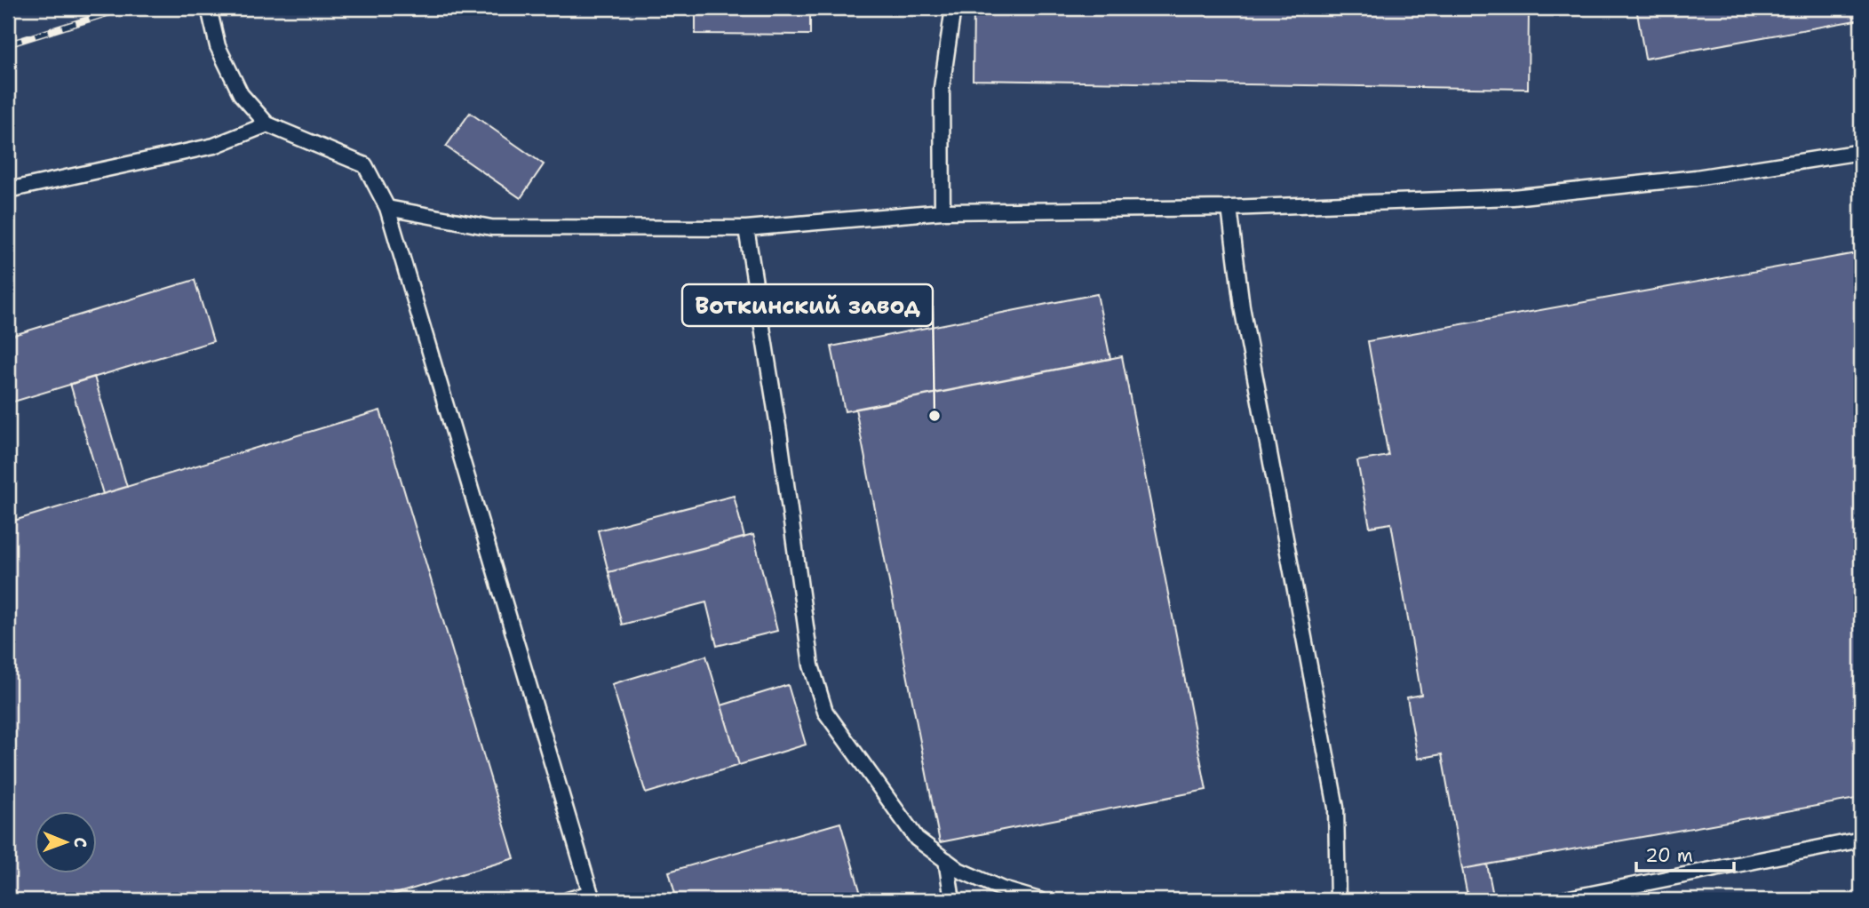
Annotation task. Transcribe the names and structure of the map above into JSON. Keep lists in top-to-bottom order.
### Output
{
  "places": ["Воткинский завод"],
  "scale_bar": "20 m",
  "north": "right"
}
